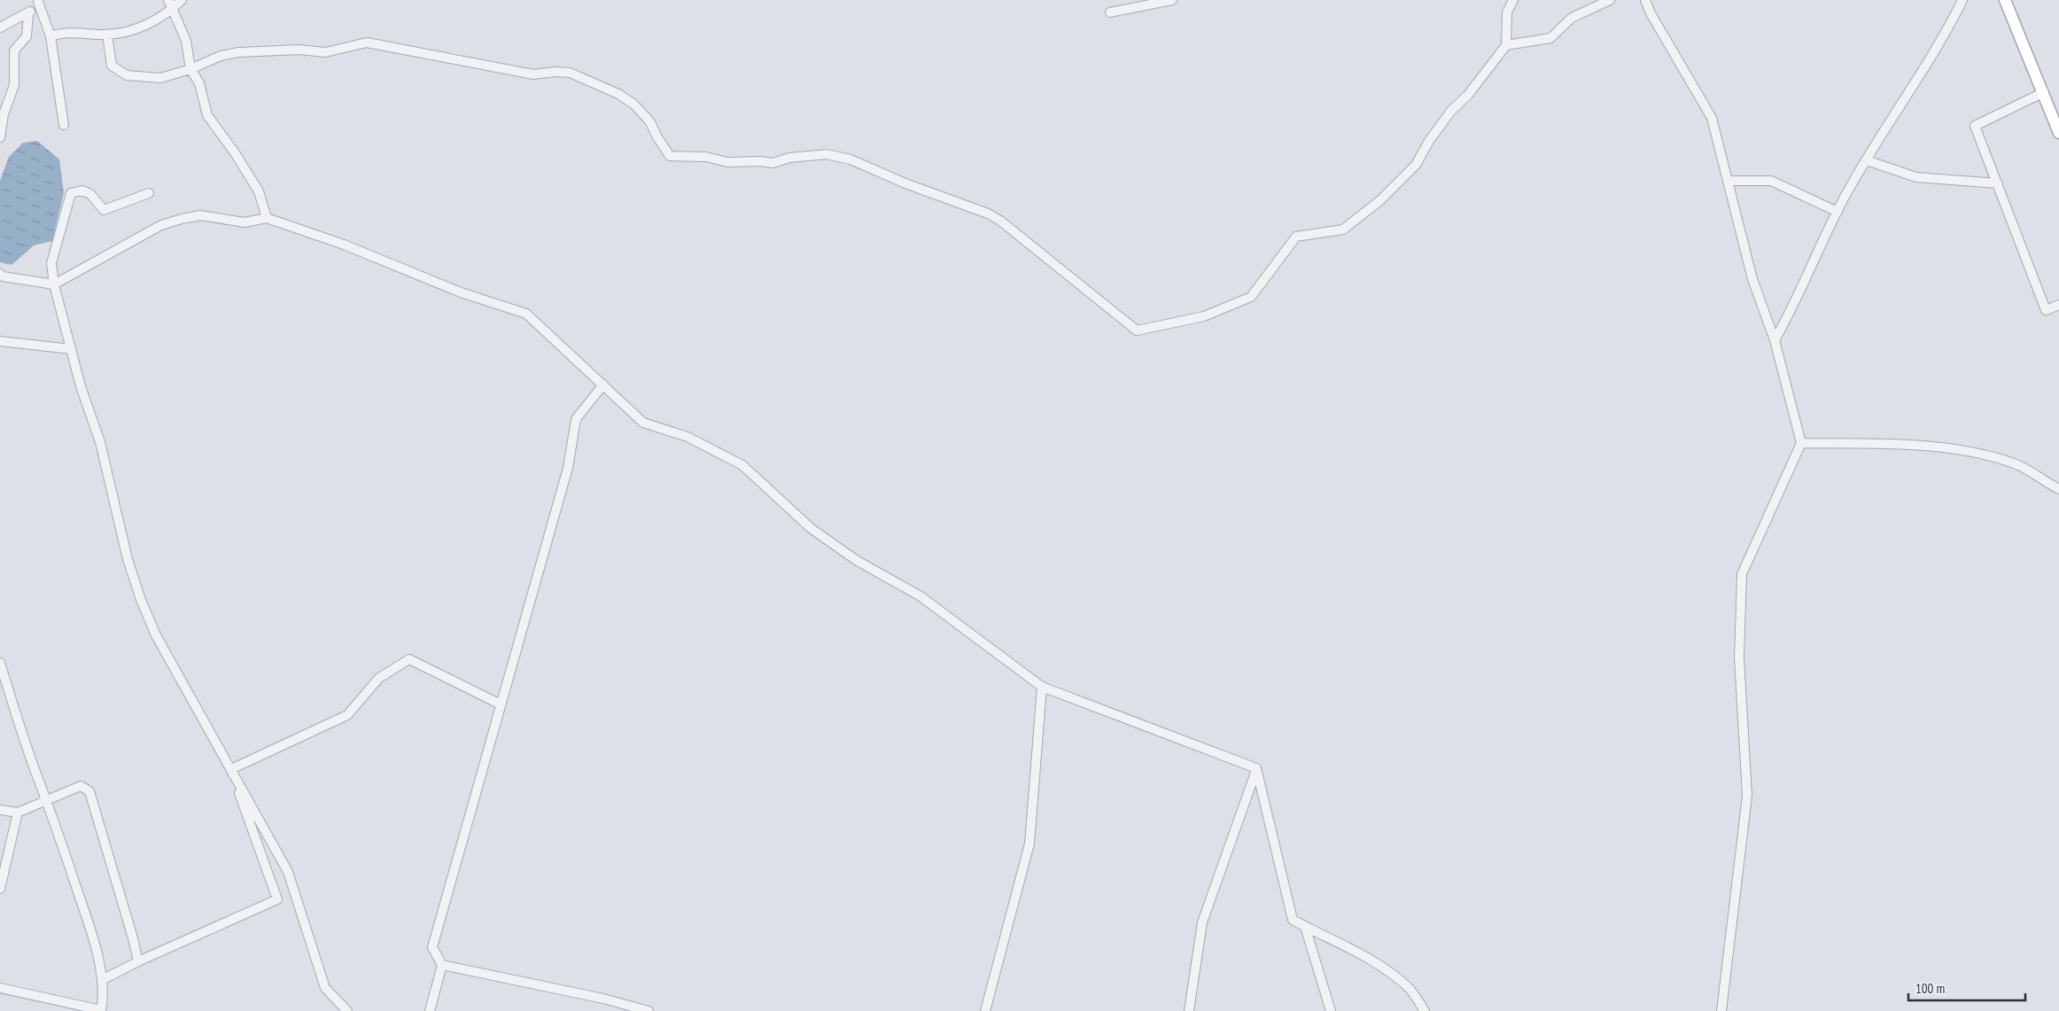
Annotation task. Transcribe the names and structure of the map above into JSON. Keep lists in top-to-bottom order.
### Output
{
  "scale_bar": "100 m"
}
